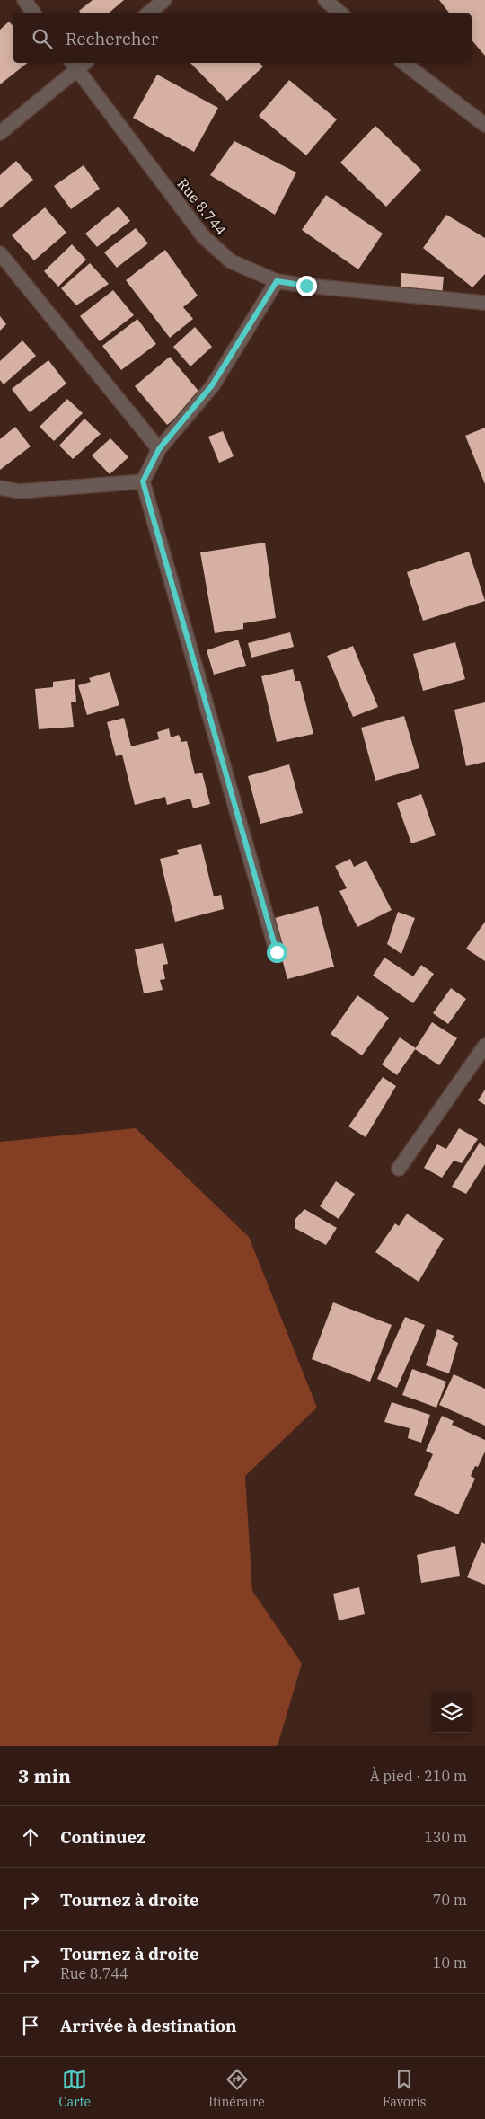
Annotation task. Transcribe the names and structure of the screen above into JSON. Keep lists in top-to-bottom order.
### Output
{
  "streets": {
    "street": ["Rue 8.744"]
  },
  "page": {
    "search": "Rechercher",
    "heading": ["3 min", "À pied · 210 m"],
    "list": [
      ["Continuez", "130 m"],
      ["Tournez à droite", "70 m"],
      ["Tournez à droite", "Rue 8.744", "10 m"],
      "Arrivée à destination"
    ],
    "nav": ["Carte", "Itinéraire", "Favoris"]
  }
}
